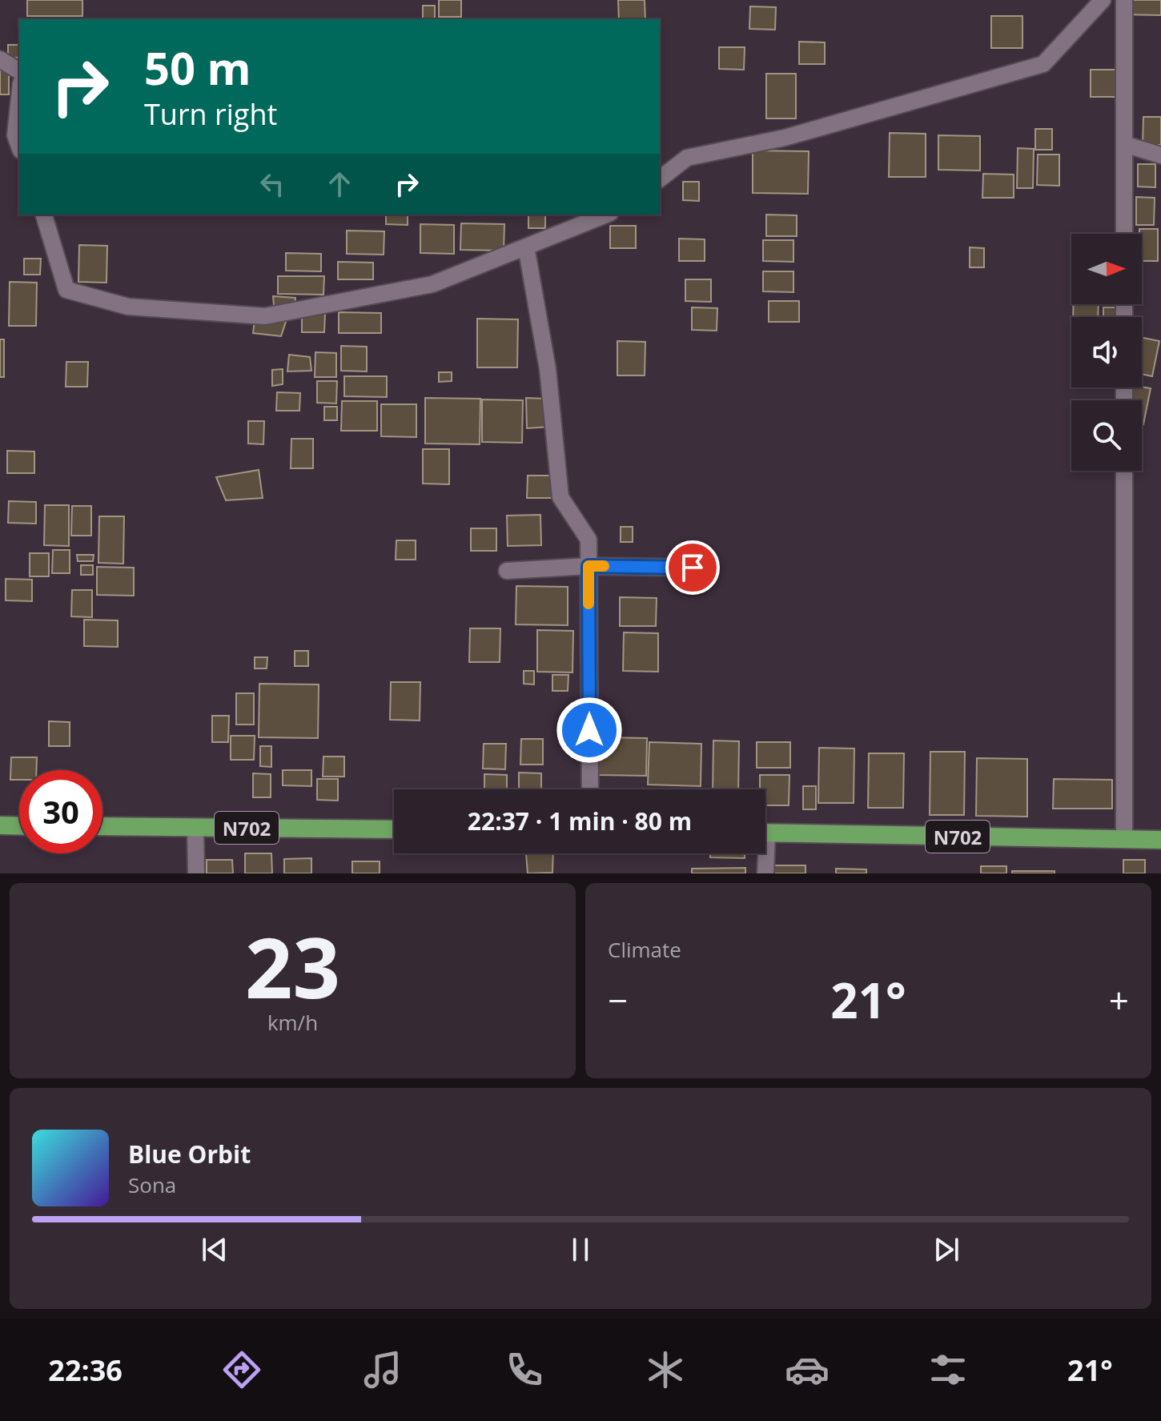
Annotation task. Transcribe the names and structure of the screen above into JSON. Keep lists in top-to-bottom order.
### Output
{
  "streets": {
    "highway": ["N702"]
  },
  "north": "right",
  "page": {
    "turn": ["50 m", "Turn right"],
    "limit": "30",
    "trip": "22:37 · 1 min · 80 m",
    "tile": [
      ["23", "km/h"],
      "Climate"
    ],
    "heat": ["−", "21°", "+"],
    "song": ["Blue Orbit", "Sona"],
    "tabs": ["22:36", "21°"]
  }
}
